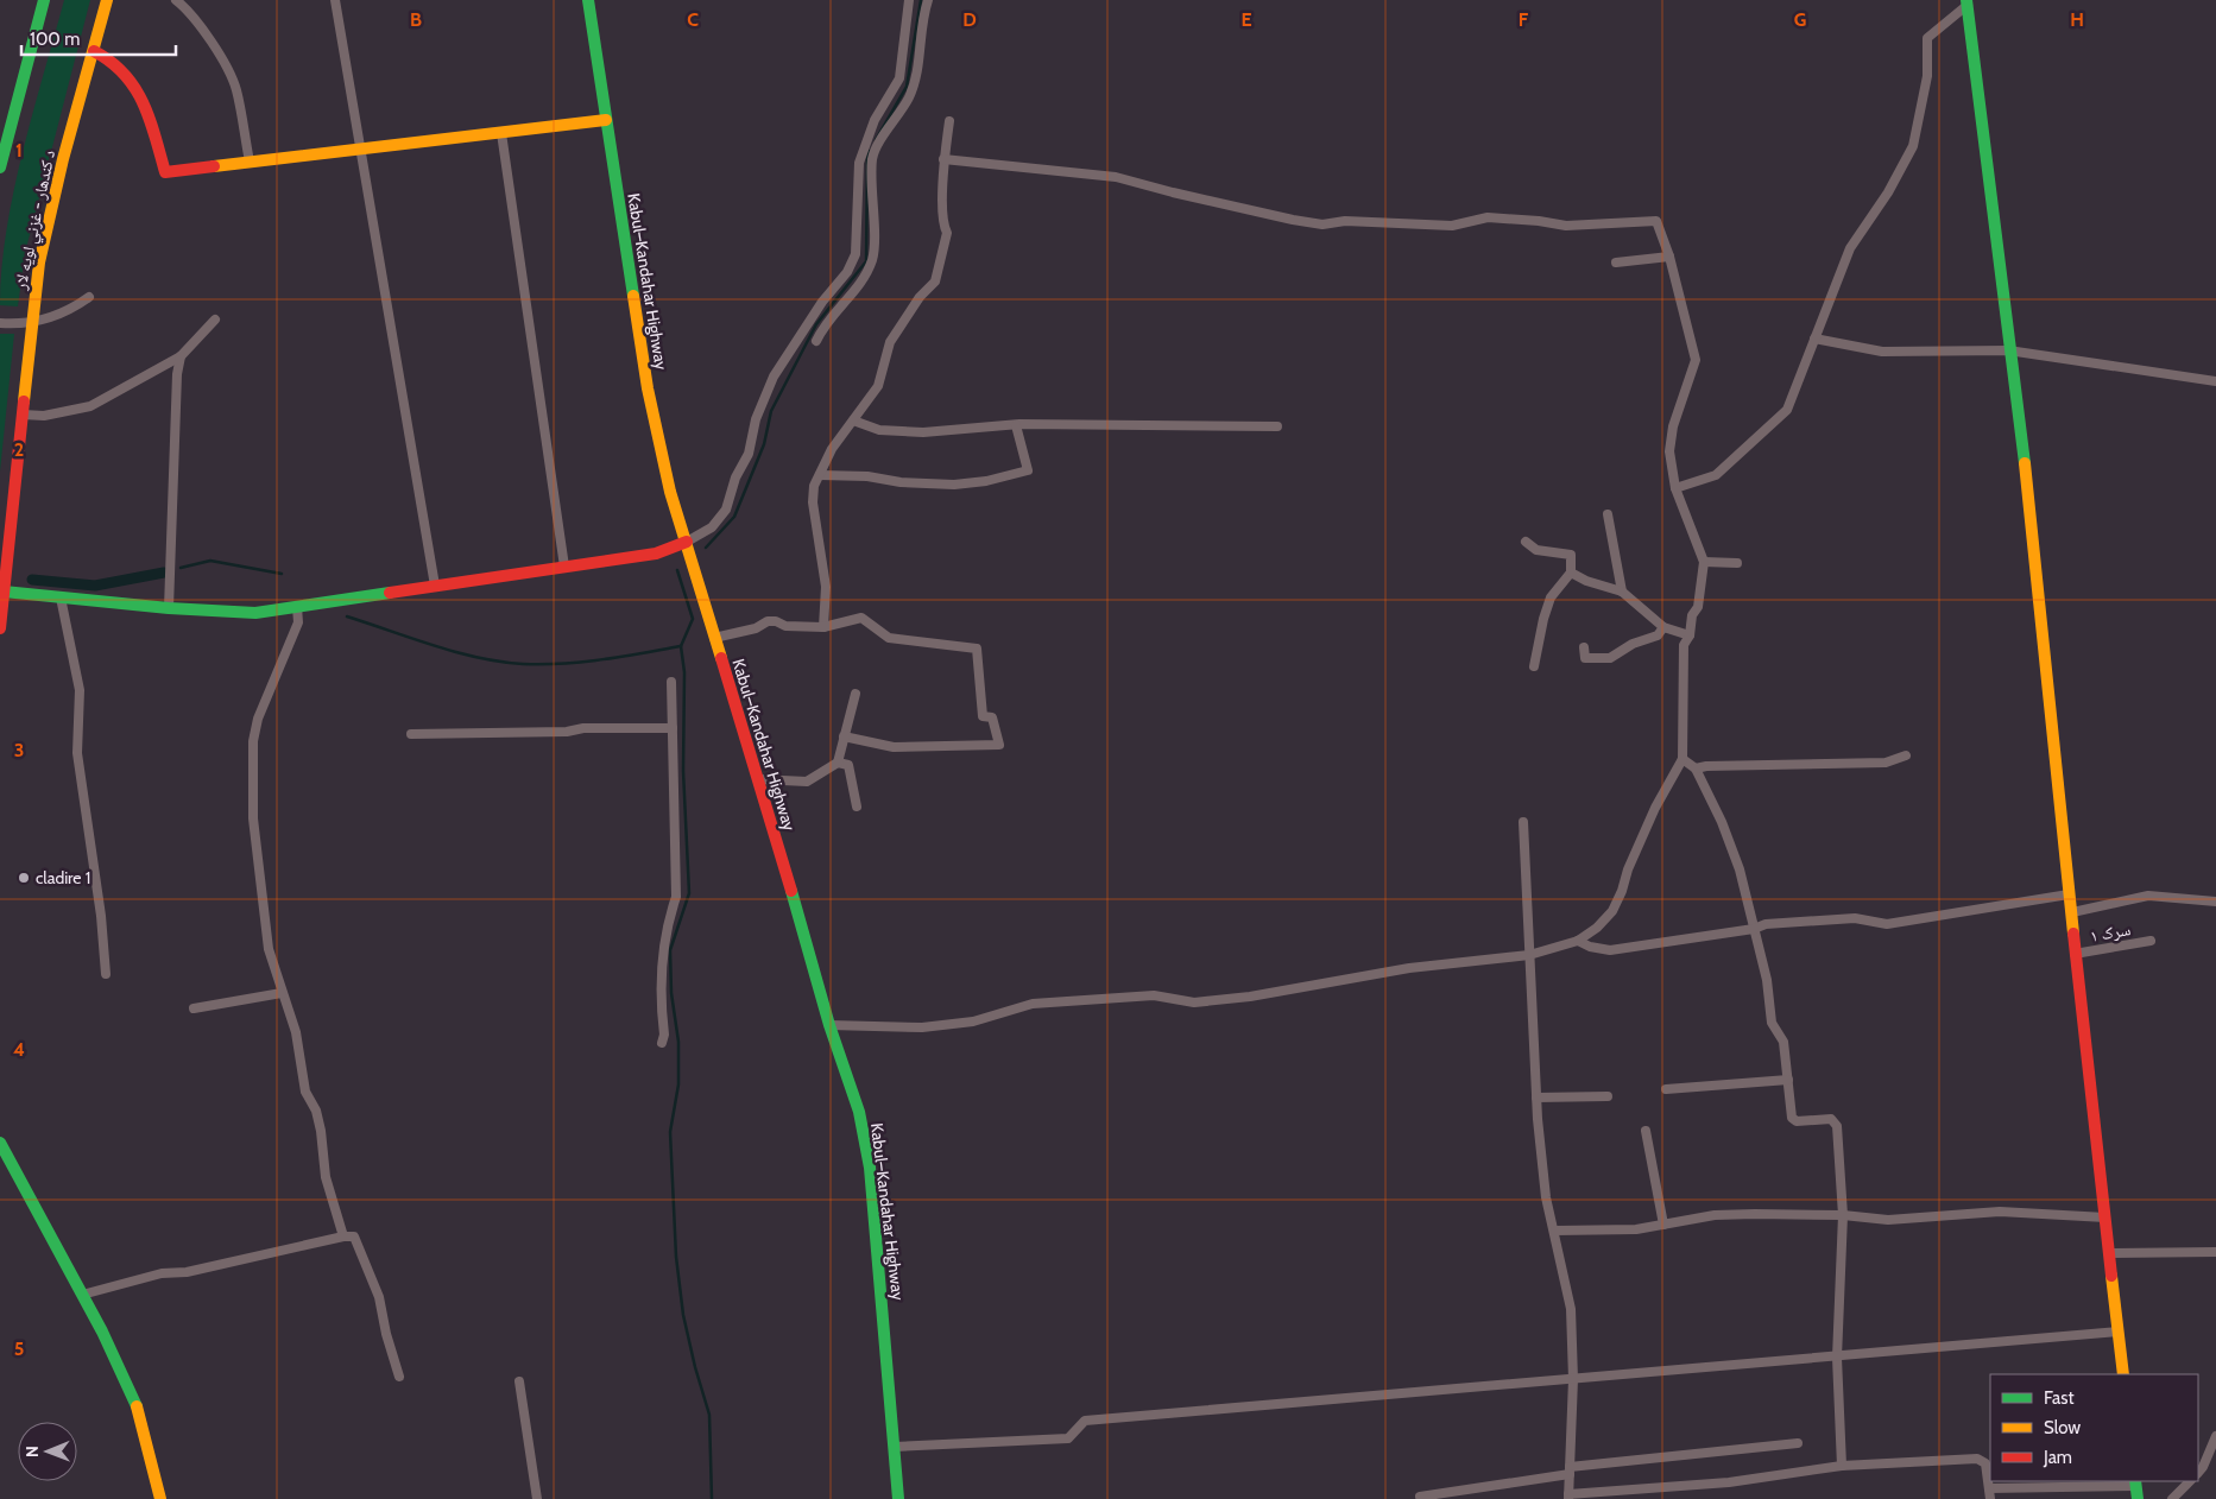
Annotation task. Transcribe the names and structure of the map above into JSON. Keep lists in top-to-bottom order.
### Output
{
  "streets": {
    "main road": ["د کندهار - غزني لويه لار", "Kabul–Kandahar Highway"],
    "street": ["سرک ۱"]
  },
  "places": ["cladire 1"],
  "legend": ["Fast", "Slow", "Jam"],
  "scale_bar": "100 m",
  "north": "left",
  "grid": {
    "columns": [
      "B",
      "C",
      "D",
      "E",
      "F",
      "G",
      "H"
    ],
    "rows": [
      "1",
      "2",
      "3",
      "4",
      "5"
    ]
  }
}
